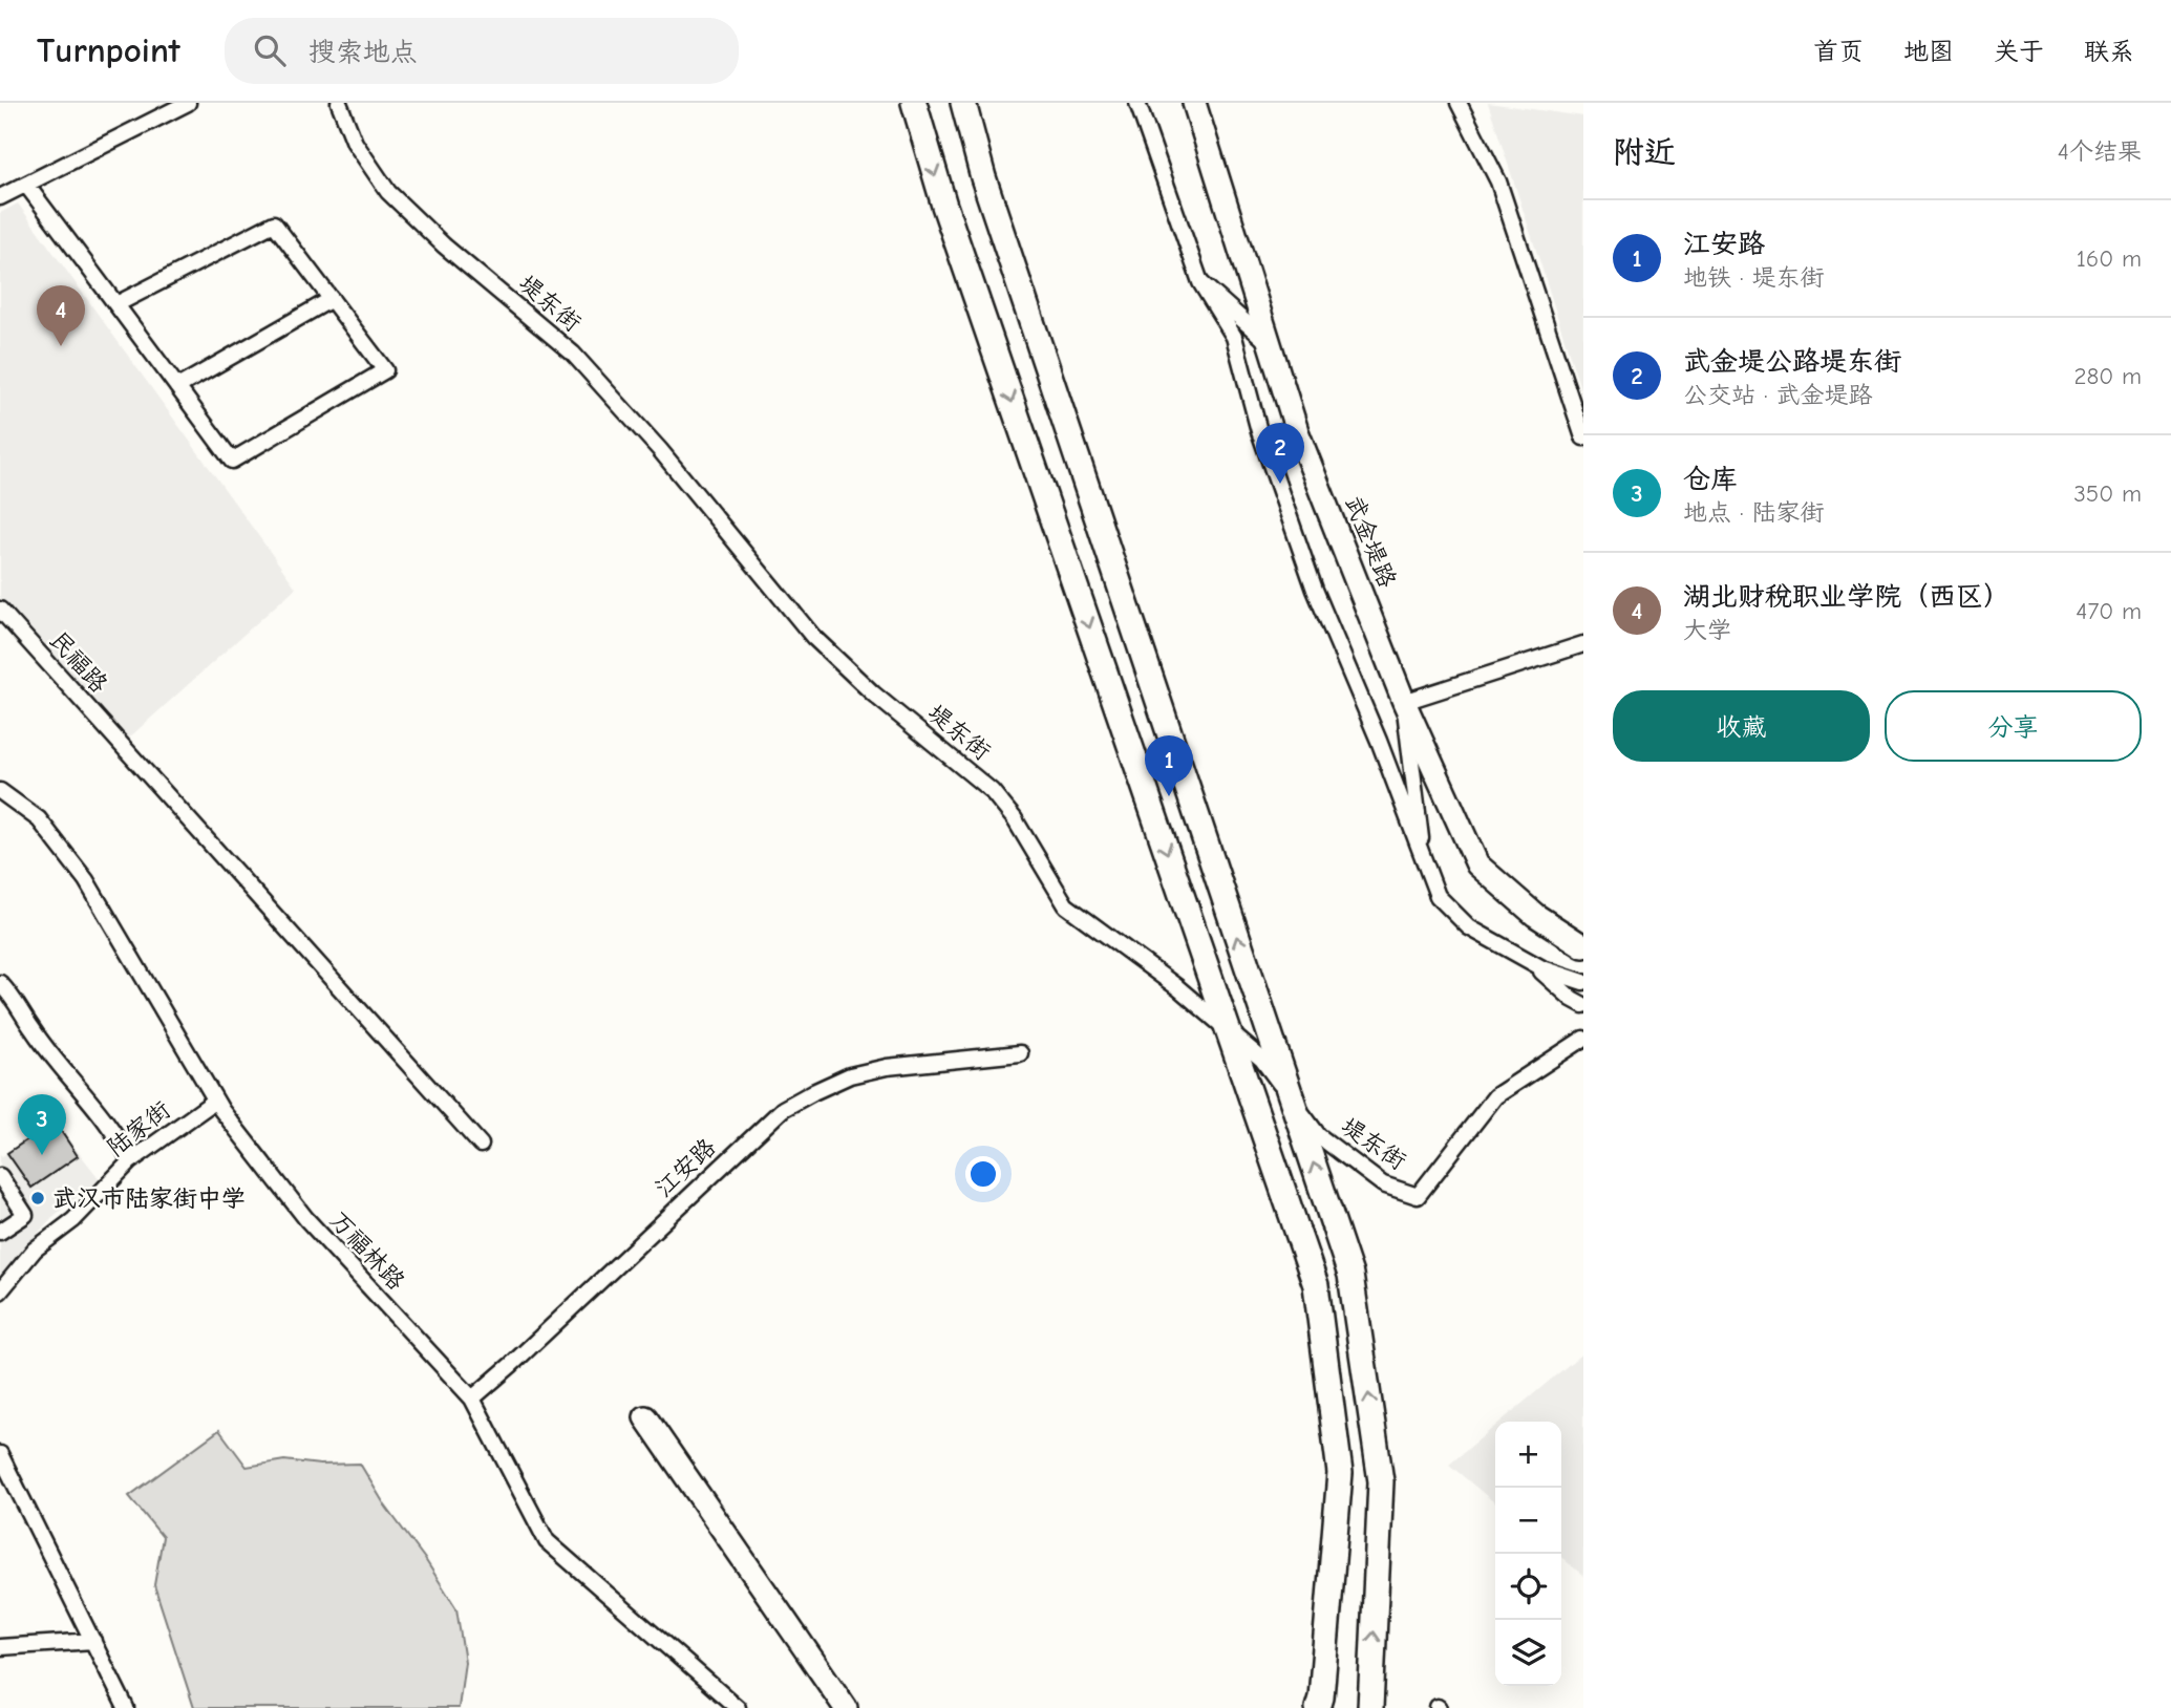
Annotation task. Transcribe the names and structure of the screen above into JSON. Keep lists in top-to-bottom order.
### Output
{
  "streets": {
    "street": [
      "堤东街",
      "武金堤路",
      "民福路",
      "陆家街",
      "江安路",
      "万福林路"
    ]
  },
  "crossings": [
    ["陆家街", "万福林路"],
    ["江安路", "万福林路"]
  ],
  "places": ["武汉市陆家街中学"],
  "page": {
    "header": "Turnpoint",
    "search": "搜索地点",
    "nav": [
      "首页",
      "地图",
      "关于",
      "联系"
    ],
    "heading": ["附近", "4个结果"],
    "list": [
      {
        "mark": "1",
        "name": "江安路",
        "note": "地铁 · 堤东街",
        "value": "160 m"
      },
      {
        "mark": "2",
        "name": "武金堤公路堤东街",
        "note": "公交站 · 武金堤路",
        "value": "280 m"
      },
      {
        "mark": "3",
        "name": "仓库",
        "note": "地点 · 陆家街",
        "value": "350 m"
      },
      {
        "mark": "4",
        "name": "湖北财税职业学院（西区）",
        "note": "大学",
        "value": "470 m"
      }
    ],
    "pins": [
      "4",
      "2",
      "1",
      "3"
    ],
    "buttons": ["收藏", "分享"],
    "map_buttons": ["+", "−"]
  }
}
